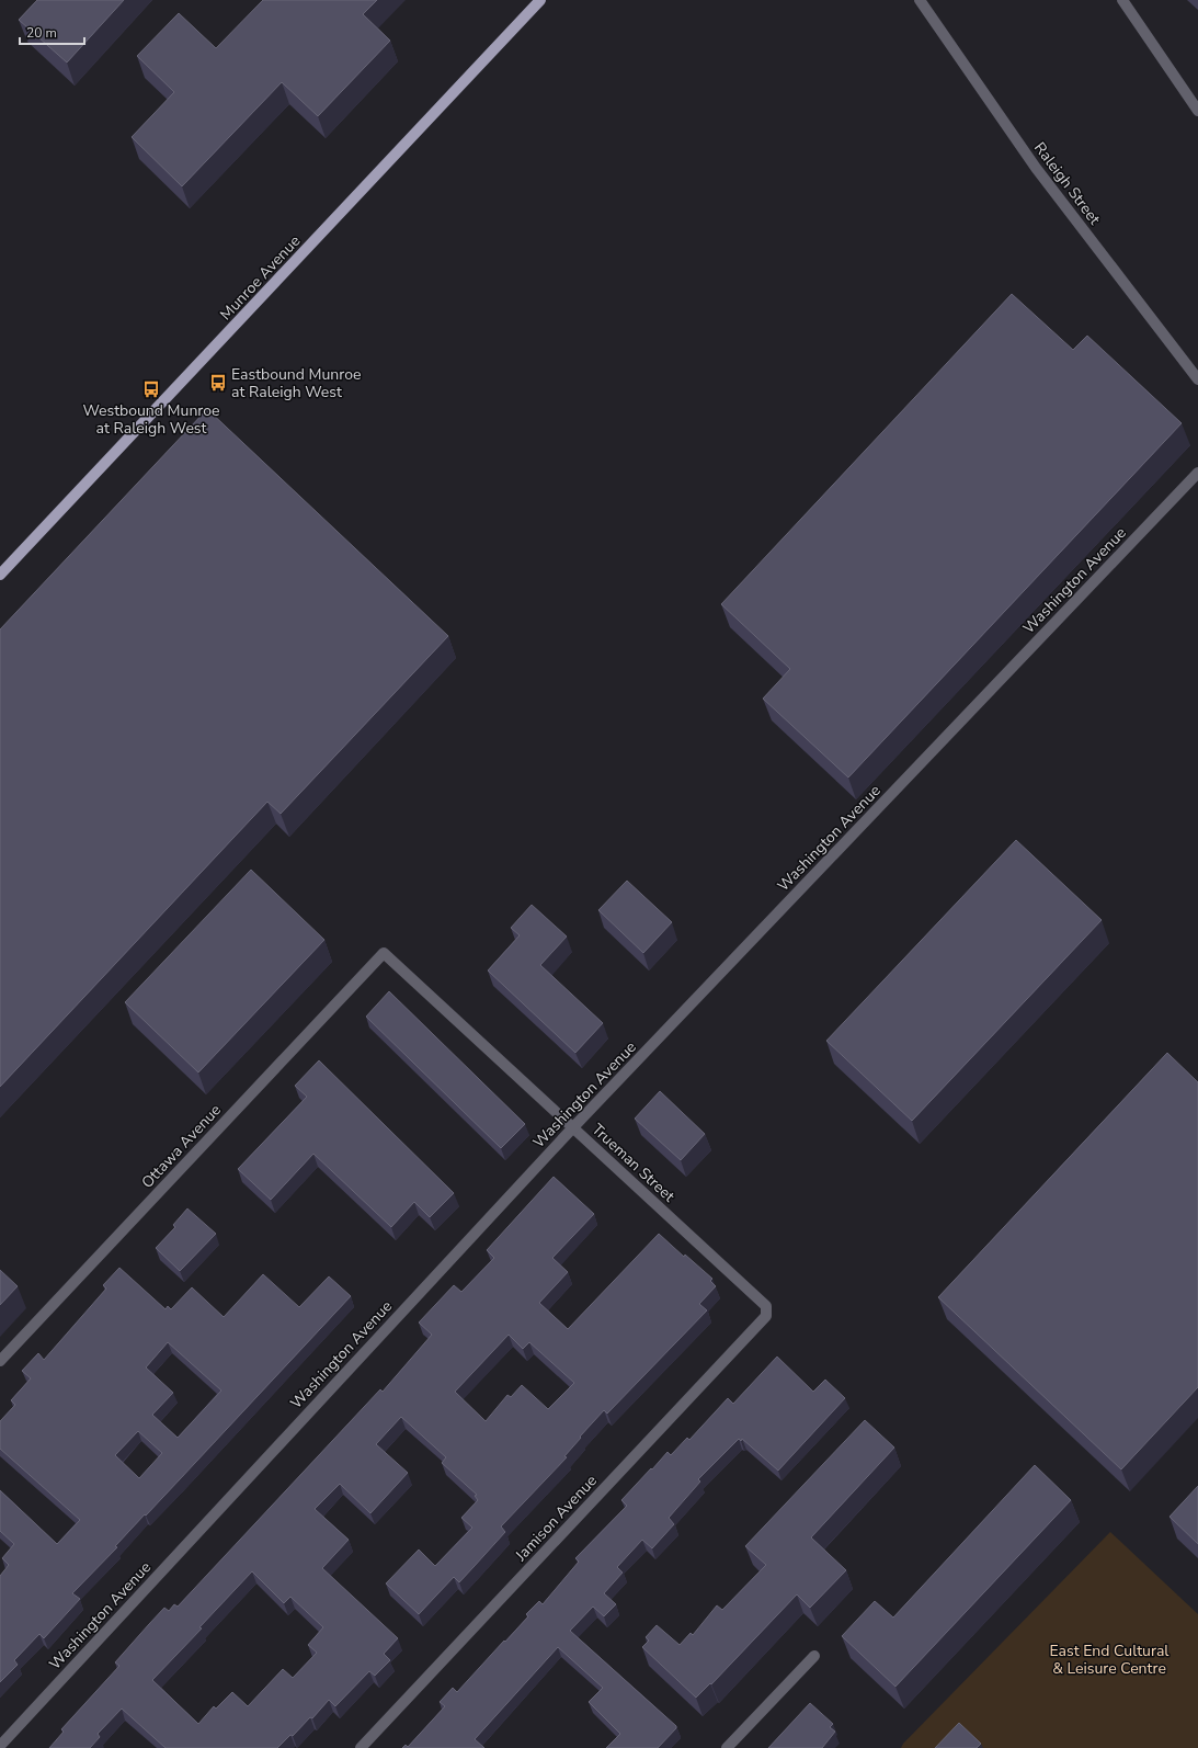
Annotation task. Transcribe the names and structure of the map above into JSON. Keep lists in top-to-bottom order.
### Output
{
  "streets": {
    "main road": ["Munroe Avenue"],
    "street": [
      "Raleigh Street",
      "Washington Avenue",
      "Ottawa Avenue",
      "Trueman Street",
      "Jamison Avenue"
    ]
  },
  "crossings": [
    ["Washington Avenue", "Trueman Street"],
    ["Ottawa Avenue", "Trueman Street"],
    ["Trueman Street", "Jamison Avenue"]
  ],
  "parks": ["East End Cultural & Leisure Centre"],
  "places": {
    "bus stop": ["Eastbound Munroe at Raleigh West", "Westbound Munroe at Raleigh West"]
  },
  "scale_bar": "20 m"
}
